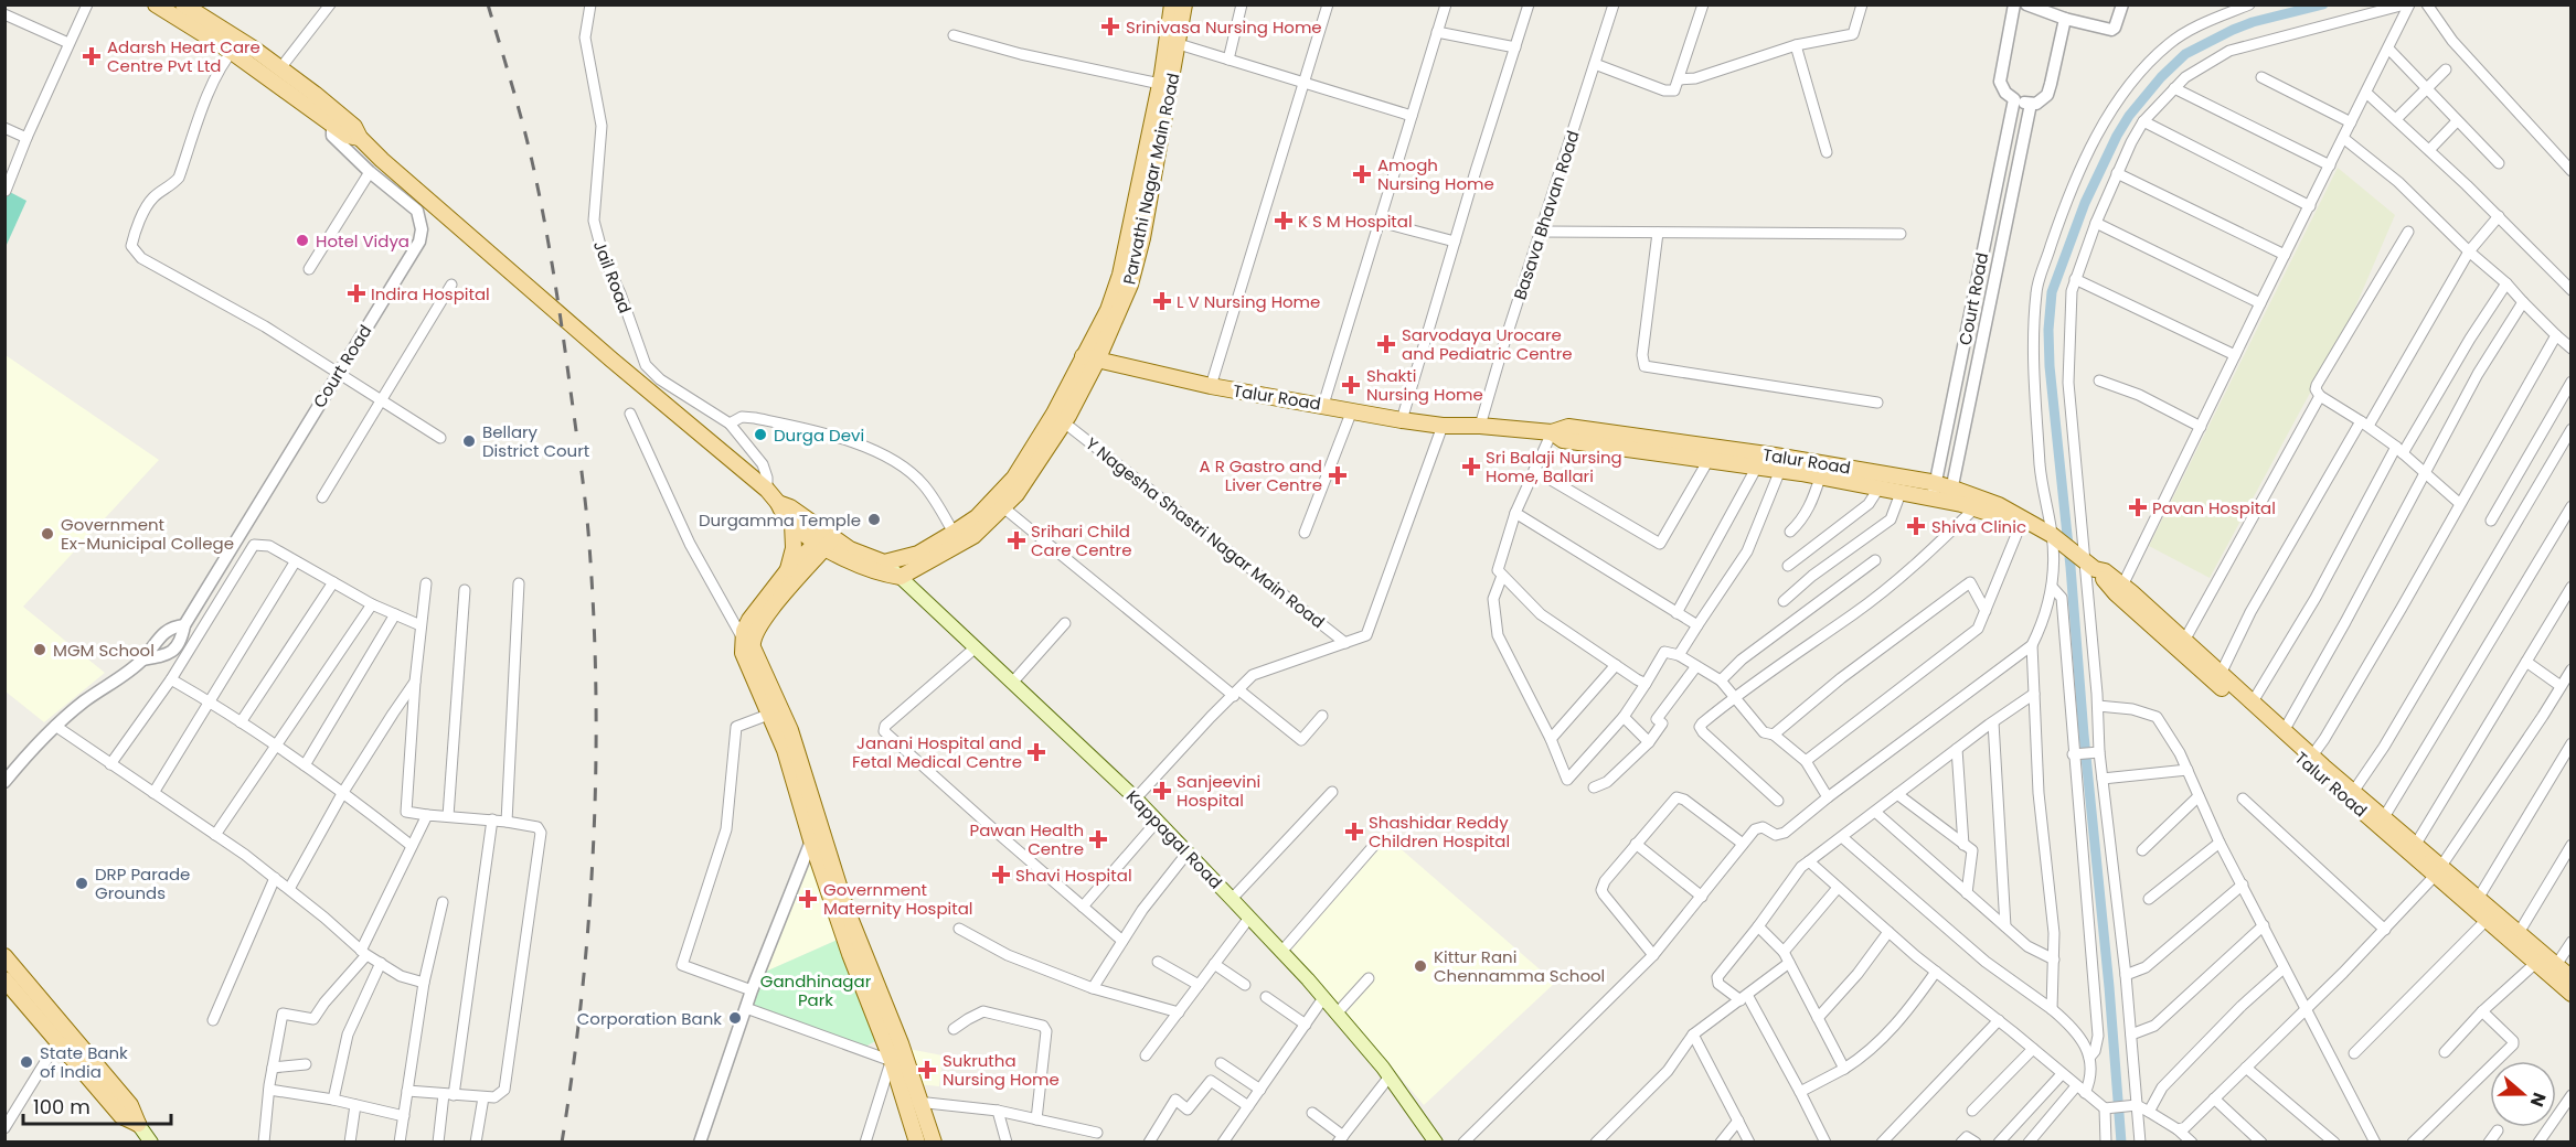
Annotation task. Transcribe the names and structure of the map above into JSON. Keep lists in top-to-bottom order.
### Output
{
  "streets": {
    "main road": ["Parvathi Nagar Main Road", "Talur Road", "Kappagal Road"],
    "street": [
      "Basava Bhavan Road",
      "Jail Road",
      "Court Road",
      "Y Nagesha Shastri Nagar Main Road"
    ]
  },
  "crossings": [
    ["Parvathi Nagar Main Road", "Talur Road"],
    ["Parvathi Nagar Main Road", "Y Nagesha Shastri Nagar Main Road"],
    ["Parvathi Nagar Main Road", "Kappagal Road"],
    ["Basava Bhavan Road", "Talur Road"],
    ["Court Road", "Talur Road"]
  ],
  "parks": ["Gandhinagar Park"],
  "places": {
    "health": [
      "Srinivasa Nursing Home",
      "Adarsh Heart Care Centre Pvt Ltd",
      "Amogh Nursing Home",
      "K S M Hospital",
      "Indira Hospital",
      "L V Nursing Home",
      "Sarvodaya Urocare and Pediatric Centre",
      "Shakti Nursing Home",
      "Sri Balaji Nursing Home, Ballari",
      "A R Gastro and Liver Centre",
      "Pavan Hospital",
      "Shiva Clinic",
      "Srihari Child Care Centre",
      "Janani Hospital and Fetal Medical Centre",
      "Sanjeevini Hospital",
      "Shashidar Reddy Children Hospital",
      "Pawan Health Centre",
      "Shavi Hospital",
      "Government Maternity Hospital",
      "Sukrutha Nursing Home"
    ],
    "other": [
      "Hotel Vidya",
      "Durga Devi",
      "Bellary District Court",
      "Durgamma Temple",
      "Government Ex-Municipal College",
      "MGM School",
      "DRP Parade Grounds",
      "Kittur Rani Chennamma School",
      "Corporation Bank",
      "State Bank of India"
    ]
  },
  "scale_bar": "100 m",
  "north": "right"
}
